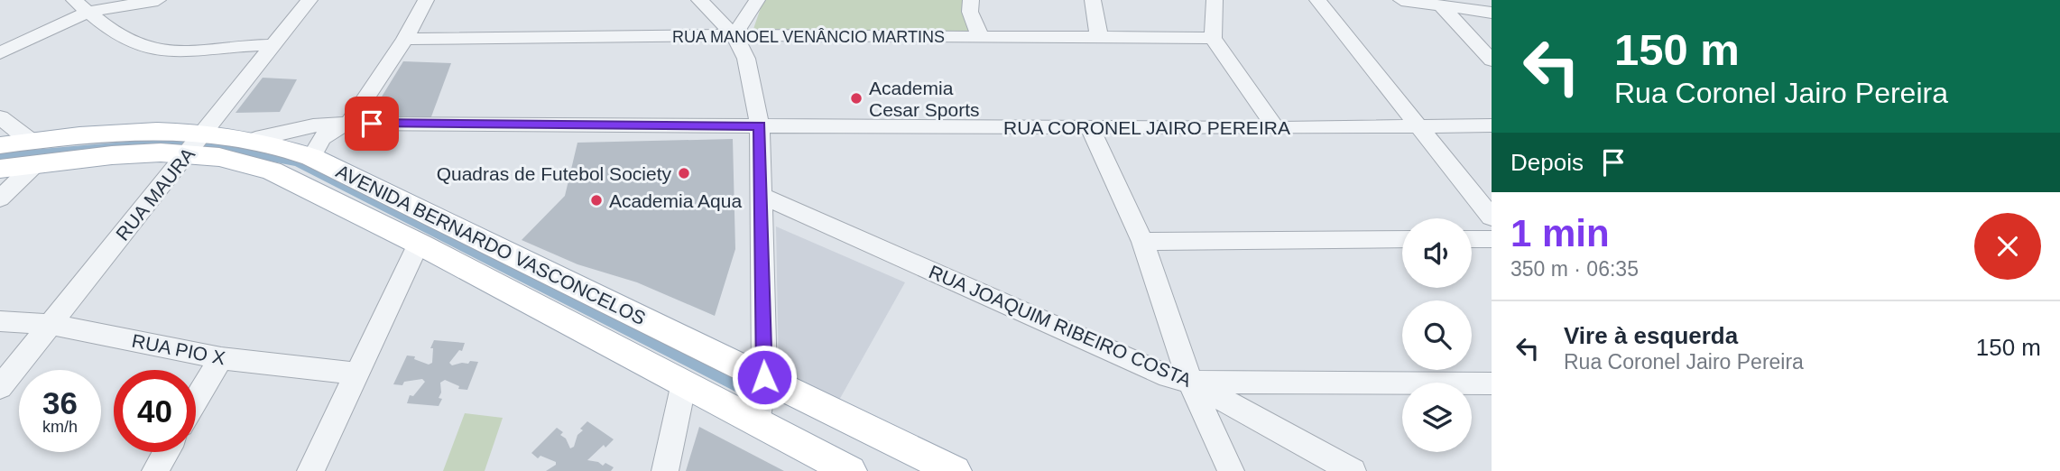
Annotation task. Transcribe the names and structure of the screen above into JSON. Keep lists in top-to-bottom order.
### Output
{
  "streets": {
    "main road": ["AVENIDA BERNARDO VASCONCELOS"],
    "street": [
      "RUA MANOEL VENÂNCIO MARTINS",
      "RUA CORONEL JAIRO PEREIRA",
      "RUA MAURA",
      "RUA JOAQUIM RIBEIRO COSTA",
      "RUA PIO X"
    ]
  },
  "crossings": [
    ["RUA CORONEL JAIRO PEREIRA", "AVENIDA BERNARDO VASCONCELOS"],
    ["RUA MAURA", "AVENIDA BERNARDO VASCONCELOS"],
    ["RUA MAURA", "RUA PIO X"]
  ],
  "places": ["Academia Cesar Sports", "Quadras de Futebol Society", "Academia Aqua"],
  "page": {
    "turn": ["150 m", "Rua Coronel Jairo Pereira"],
    "then": "Depois",
    "heading": ["1 min", "350 m · 06:35"],
    "list": [
      {
        "name": "Vire à esquerda",
        "note": "Rua Coronel Jairo Pereira",
        "value": "150 m"
      }
    ],
    "speed": "36 km/h",
    "limit": "40"
  }
}
